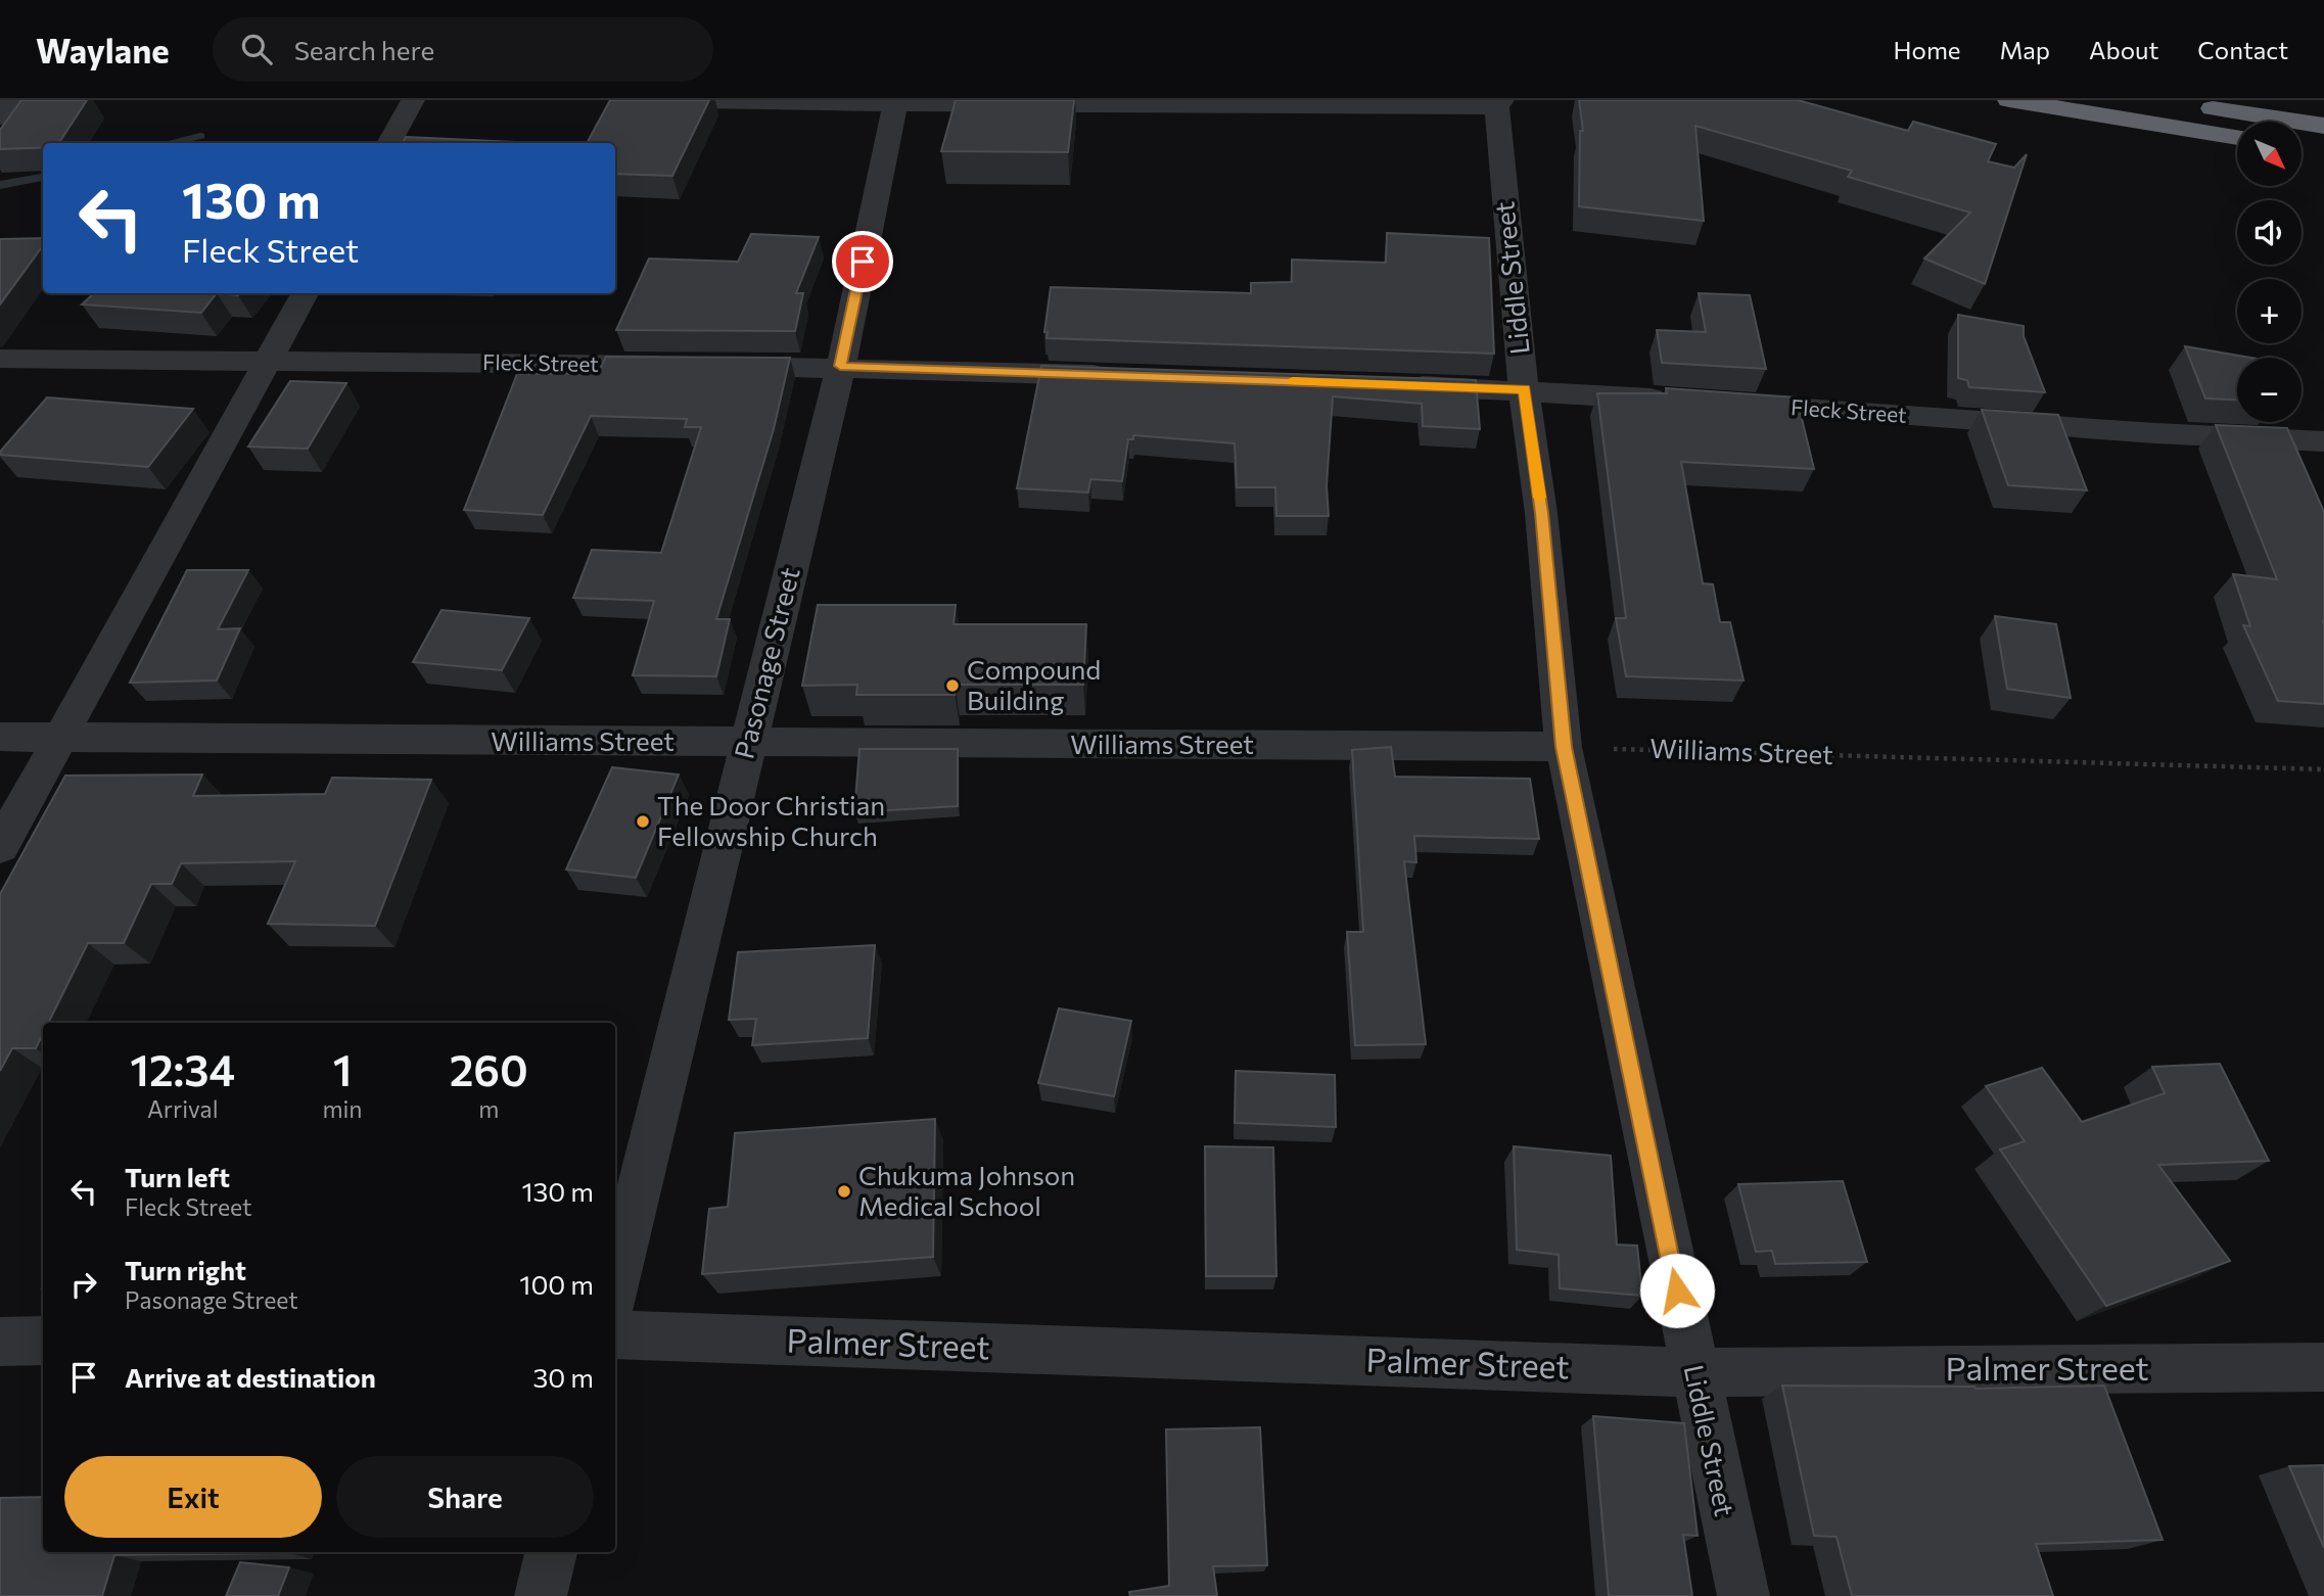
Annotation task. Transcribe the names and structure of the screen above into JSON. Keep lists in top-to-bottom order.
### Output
{
  "streets": {
    "street": [
      "Liddle Street",
      "Fleck Street",
      "Pasonage Street",
      "Williams Street",
      "Palmer Street"
    ]
  },
  "crossings": [
    ["Liddle Street", "Williams Street"],
    ["Liddle Street", "Palmer Street"],
    ["Fleck Street", "Pasonage Street"],
    ["Pasonage Street", "Williams Street"]
  ],
  "places": ["Compound Building", "The Door Christian Fellowship Church", "Chukuma Johnson Medical School"],
  "north": "bottom right",
  "page": {
    "header": "Waylane",
    "search": "Search here",
    "nav": [
      "Home",
      "Map",
      "About",
      "Contact"
    ],
    "map_buttons": ["+", "−"],
    "turn": ["130 m", "Fleck Street"],
    "eta": [
      "12:34",
      "Arrival",
      "1",
      "min",
      "260",
      "m"
    ],
    "list": [
      {
        "name": "Turn left",
        "note": "Fleck Street",
        "value": "130 m"
      },
      {
        "name": "Turn right",
        "note": "Pasonage Street",
        "value": "100 m"
      },
      {
        "name": "Arrive at destination",
        "value": "30 m"
      }
    ],
    "buttons": ["Exit", "Share"]
  }
}
